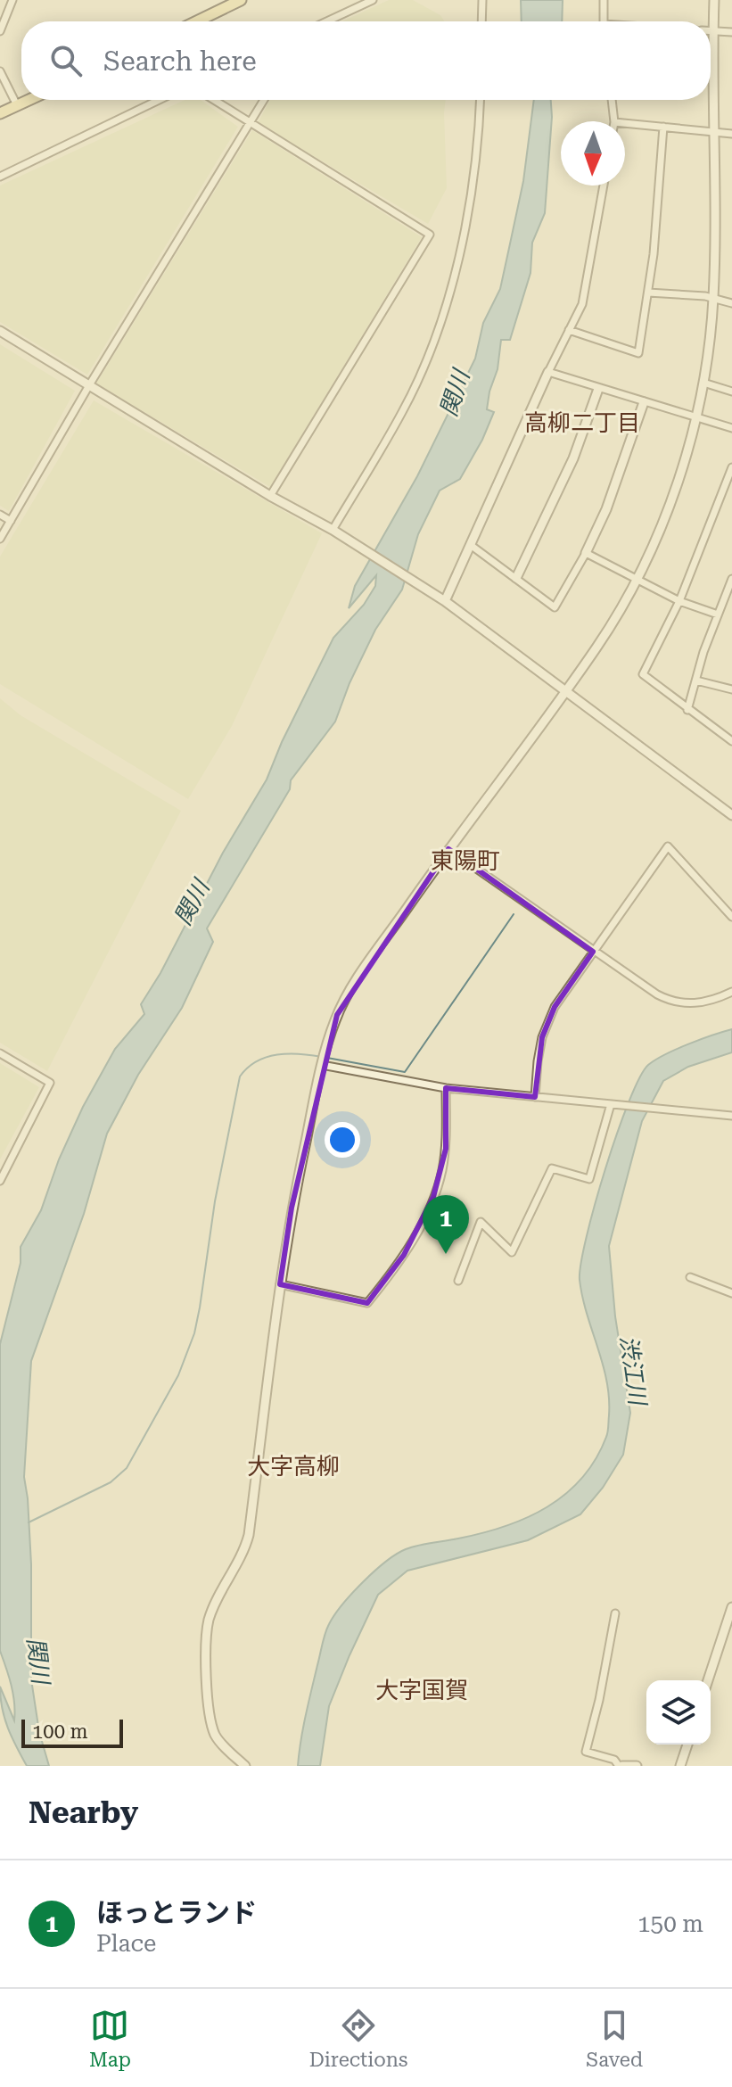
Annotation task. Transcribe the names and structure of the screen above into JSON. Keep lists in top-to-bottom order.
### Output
{
  "districts": [
    "高柳二丁目",
    "東陽町",
    "大字高柳",
    "大字国賀"
  ],
  "water": ["関川", "渋江川"],
  "scale_bar": "100 m",
  "north": "bottom",
  "page": {
    "search": "Search here",
    "pins": "1",
    "scale": "100 m",
    "heading": "Nearby",
    "list": [
      {
        "mark": "1",
        "name": "ほっとランド",
        "note": "Place",
        "value": "150 m"
      }
    ],
    "nav": ["Map", "Directions", "Saved"]
  }
}
